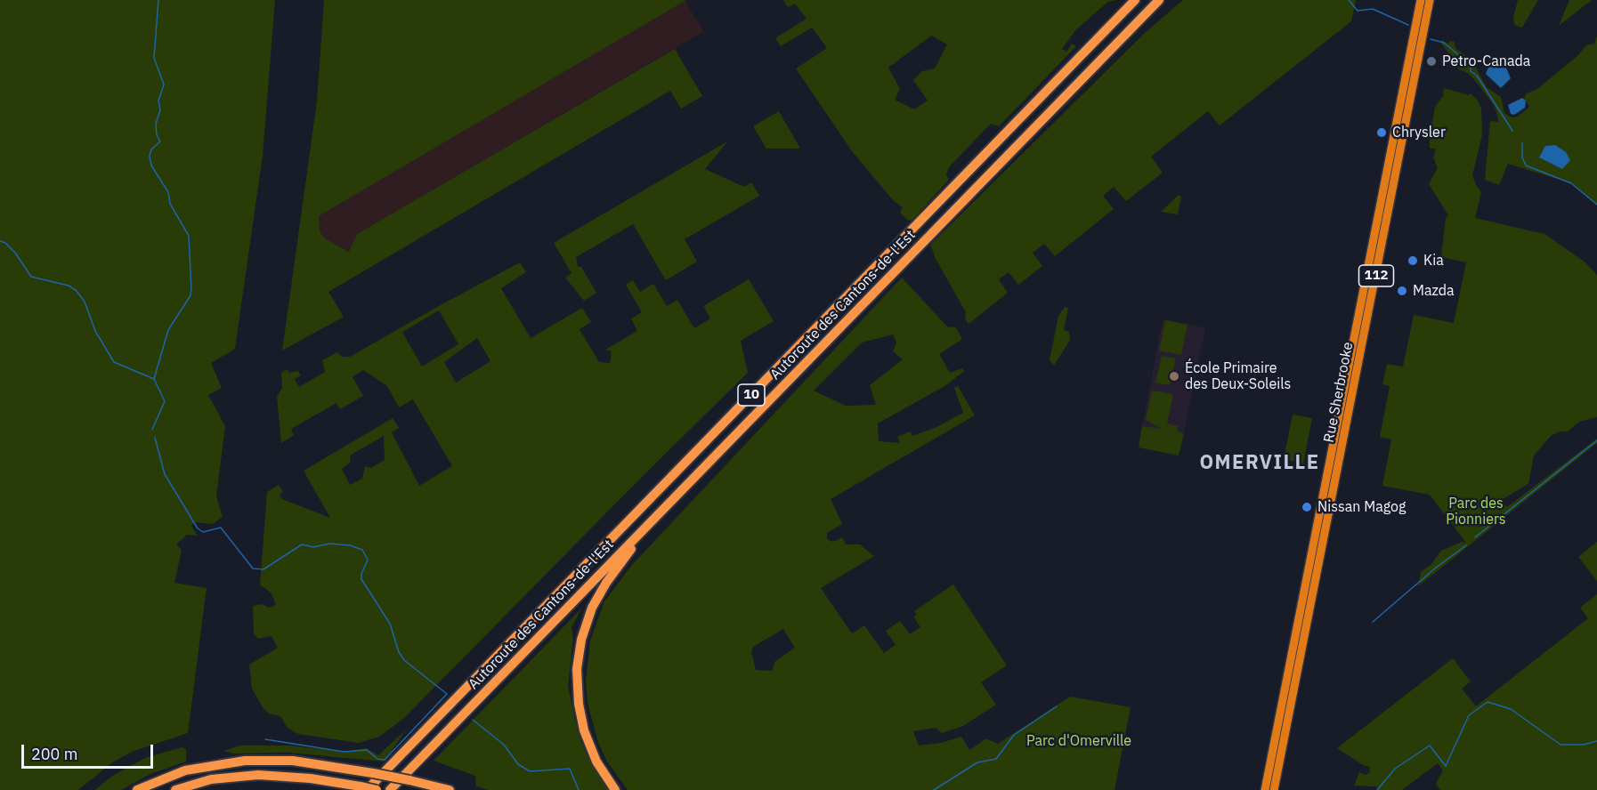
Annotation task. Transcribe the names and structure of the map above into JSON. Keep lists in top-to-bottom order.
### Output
{
  "streets": {
    "highway": ["Autoroute des Cantons-de-l'Est", "10"],
    "main road": ["112", "Rue Sherbrooke"]
  },
  "districts": ["OMERVILLE"],
  "parks": ["Parc des Pionniers", "Parc d'Omerville"],
  "places": [
    "Petro-Canada",
    "Chrysler",
    "Kia",
    "Mazda",
    "École Primaire des Deux-Soleils",
    "Nissan Magog"
  ],
  "scale_bar": "200 m"
}
